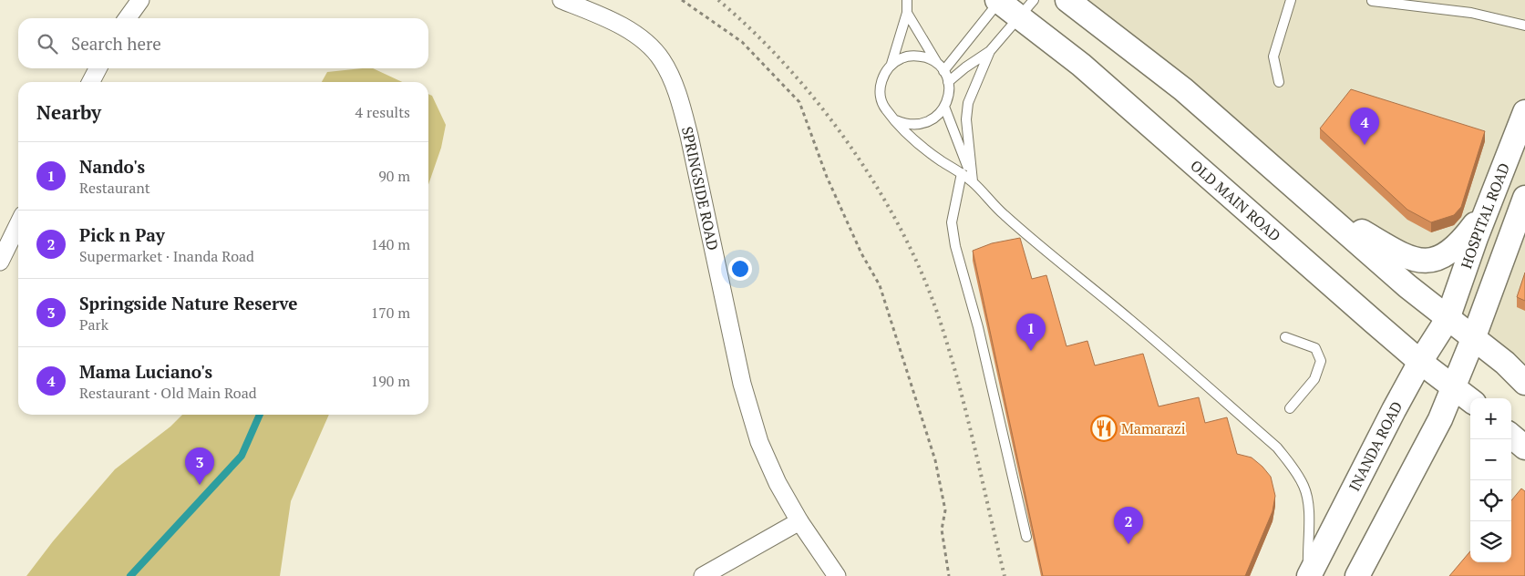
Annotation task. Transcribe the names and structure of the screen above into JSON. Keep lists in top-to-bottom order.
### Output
{
  "streets": {
    "main road": ["OLD MAIN ROAD", "HOSPITAL ROAD", "INANDA ROAD"],
    "street": ["SPRINGSIDE ROAD"]
  },
  "crossings": [
    ["OLD MAIN ROAD", "INANDA ROAD"],
    ["HOSPITAL ROAD", "INANDA ROAD"]
  ],
  "places": {
    "restaurant": ["Mamarazi"]
  },
  "page": {
    "search": "Search here",
    "heading": ["Nearby", "4 results"],
    "pins": [
      "4",
      "1",
      "3",
      "2"
    ],
    "list": [
      {
        "mark": "1",
        "name": "Nando's",
        "note": "Restaurant",
        "value": "90 m"
      },
      {
        "mark": "2",
        "name": "Pick n Pay",
        "note": "Supermarket · Inanda Road",
        "value": "140 m"
      },
      {
        "mark": "3",
        "name": "Springside Nature Reserve",
        "note": "Park",
        "value": "170 m"
      },
      {
        "mark": "4",
        "name": "Mama Luciano's",
        "note": "Restaurant · Old Main Road",
        "value": "190 m"
      }
    ],
    "map_buttons": ["+", "−"]
  }
}
